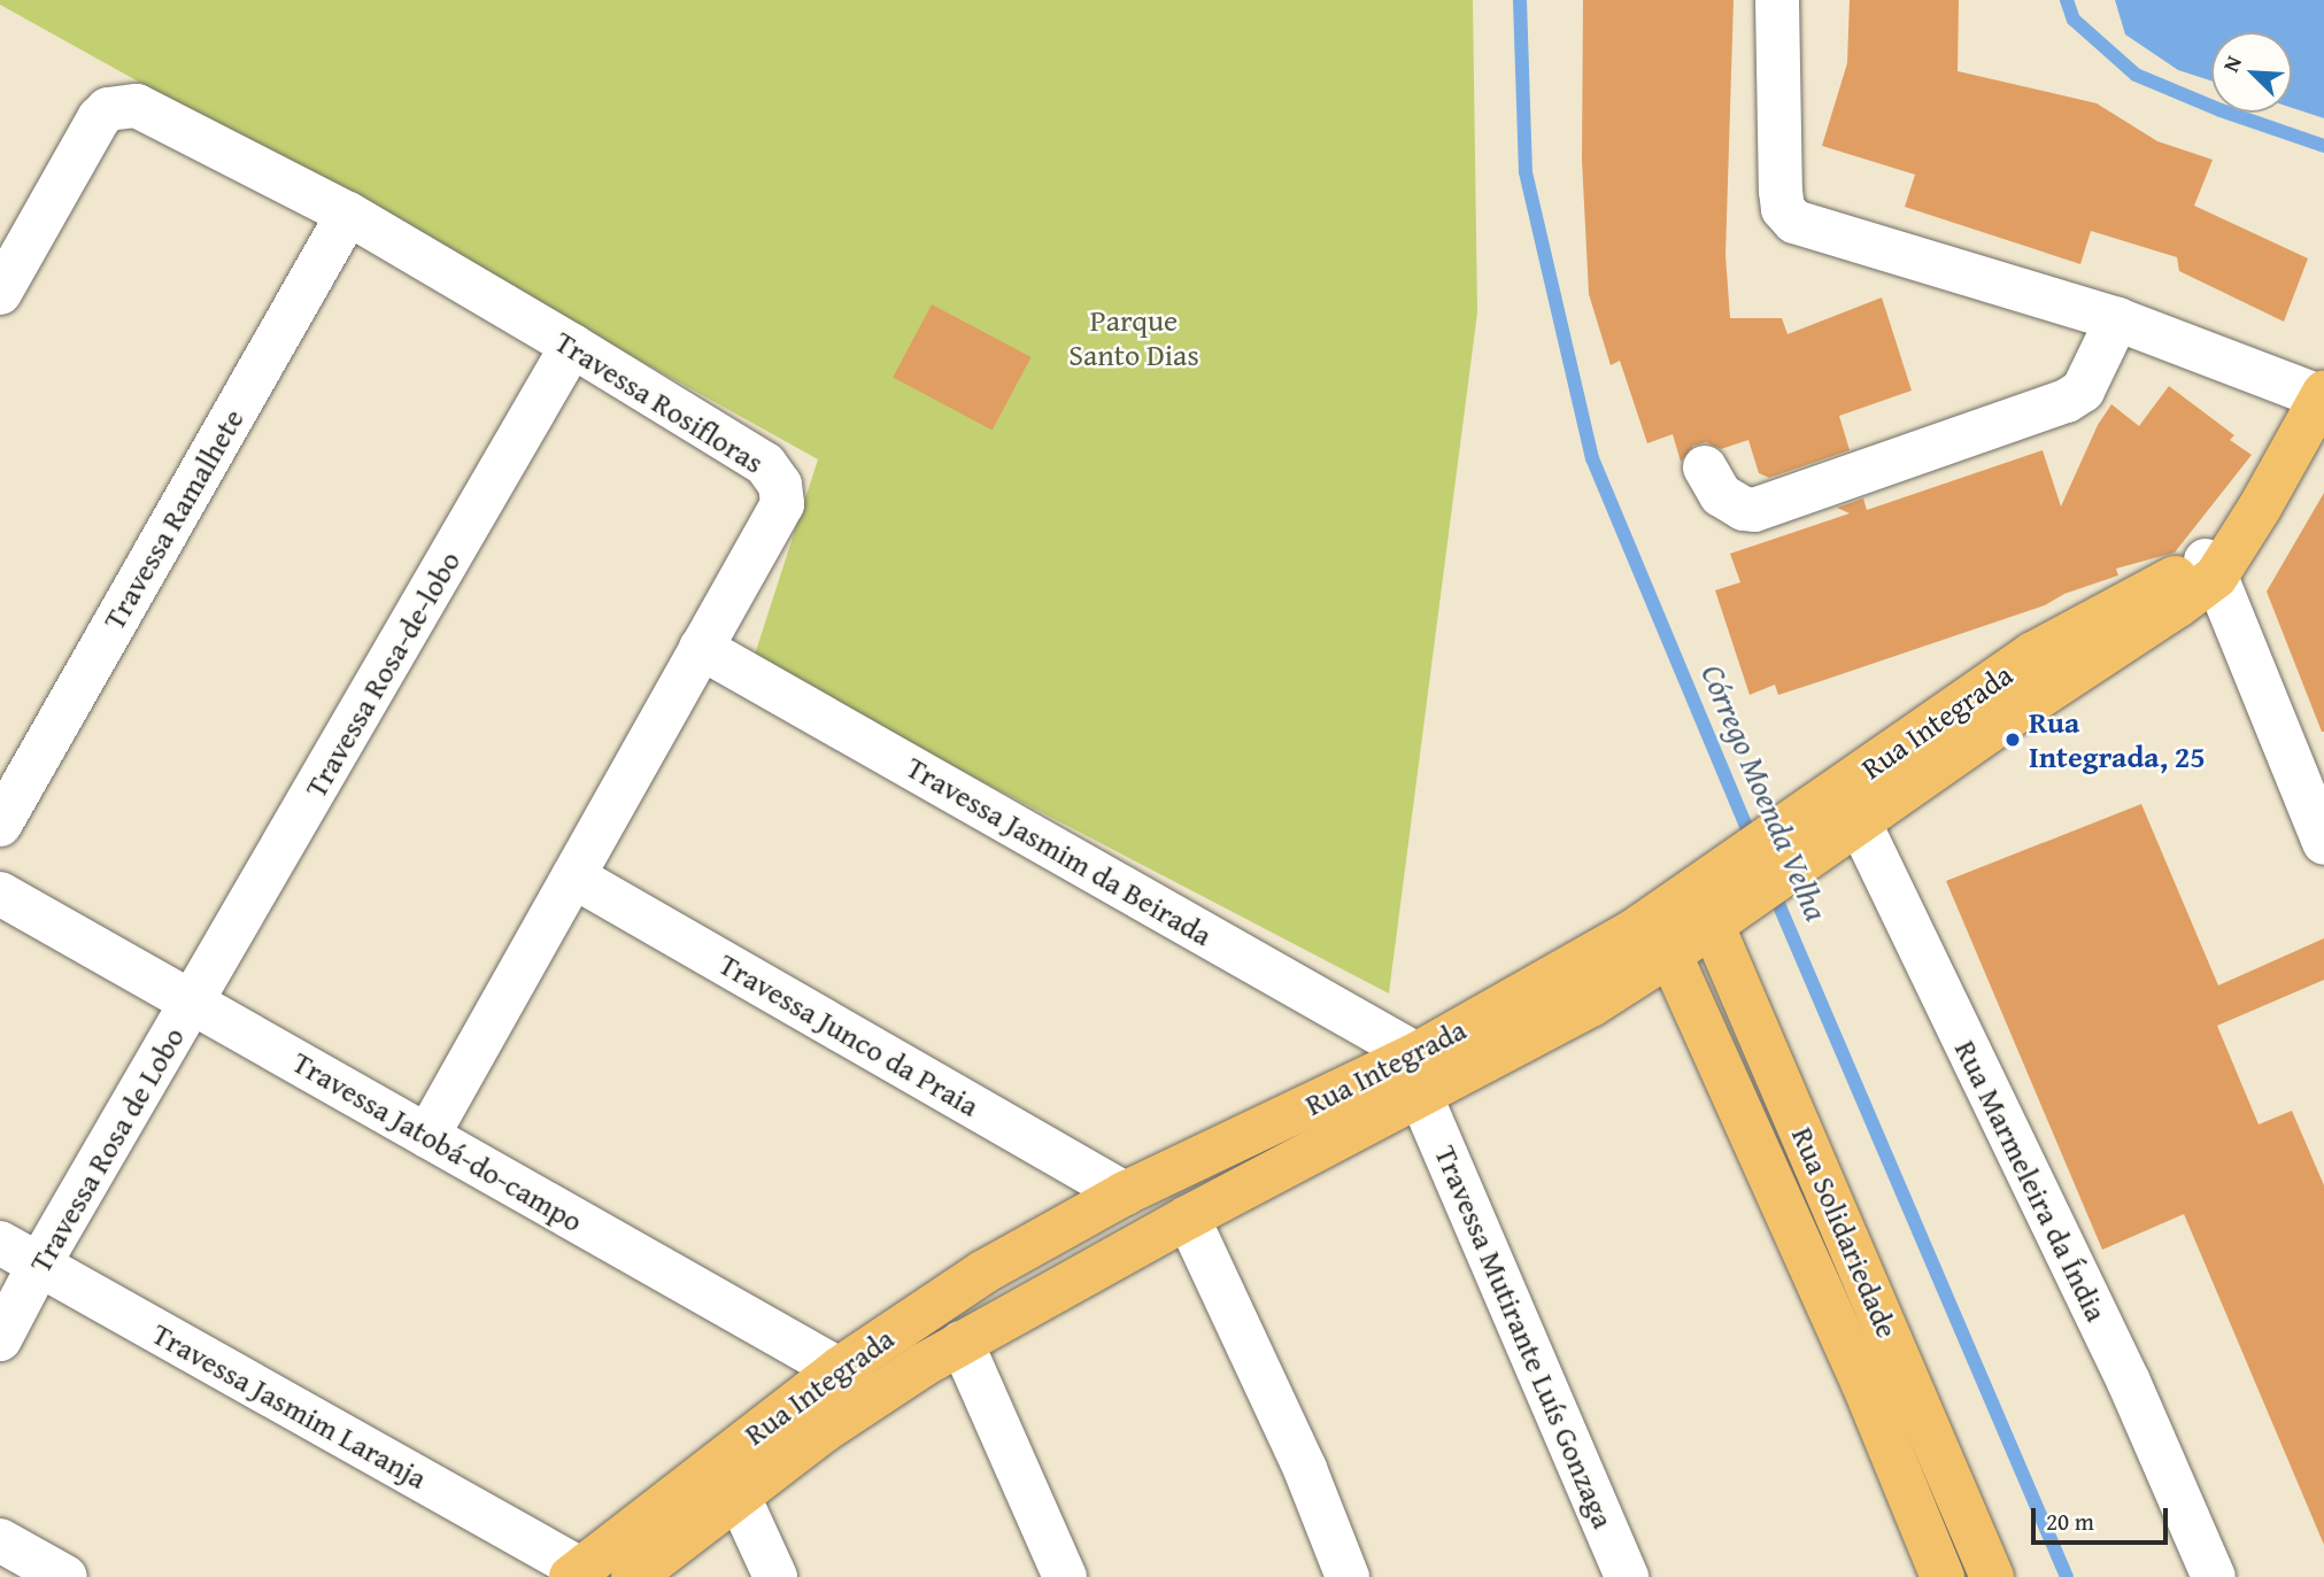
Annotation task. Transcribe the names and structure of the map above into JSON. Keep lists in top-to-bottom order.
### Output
{
  "streets": {
    "main road": ["Rua Integrada", "Rua Solidariedade"],
    "street": [
      "Travessa Rosifloras",
      "Travessa Ramalhete",
      "Travessa Rosa-de-lobo",
      "Travessa Jasmim da Beirada",
      "Travessa Junco da Praia",
      "Travessa Jatobá-do-campo",
      "Travessa Rosa de Lobo",
      "Rua Marmeleira da Índia",
      "Travessa Mutirante Luís Gonzaga",
      "Travessa Jasmim Laranja"
    ]
  },
  "crossings": [
    ["Travessa Rosifloras", "Travessa Ramalhete"],
    ["Travessa Rosifloras", "Travessa Rosa-de-lobo"],
    ["Travessa Rosifloras", "Travessa Jasmim da Beirada"],
    ["Travessa Rosifloras", "Travessa Junco da Praia"],
    ["Travessa Rosifloras", "Travessa Jatobá-do-campo"],
    ["Travessa Rosa-de-lobo", "Travessa Jatobá-do-campo"],
    ["Travessa Rosa-de-lobo", "Travessa Rosa de Lobo"],
    ["Rua Integrada", "Travessa Jasmim da Beirada"],
    ["Rua Integrada", "Travessa Junco da Praia"],
    ["Rua Integrada", "Travessa Jatobá-do-campo"],
    ["Rua Integrada", "Rua Marmeleira da Índia"],
    ["Rua Integrada", "Rua Solidariedade"],
    ["Rua Integrada", "Travessa Mutirante Luís Gonzaga"],
    ["Rua Integrada", "Travessa Jasmim Laranja"],
    ["Travessa Jatobá-do-campo", "Travessa Rosa de Lobo"],
    ["Travessa Rosa de Lobo", "Travessa Jasmim Laranja"]
  ],
  "water": ["Córrego Moenda Velha"],
  "parks": ["Parque Santo Dias"],
  "places": ["Rua Integrada, 25"],
  "scale_bar": "20 m",
  "north": "top left"
}
